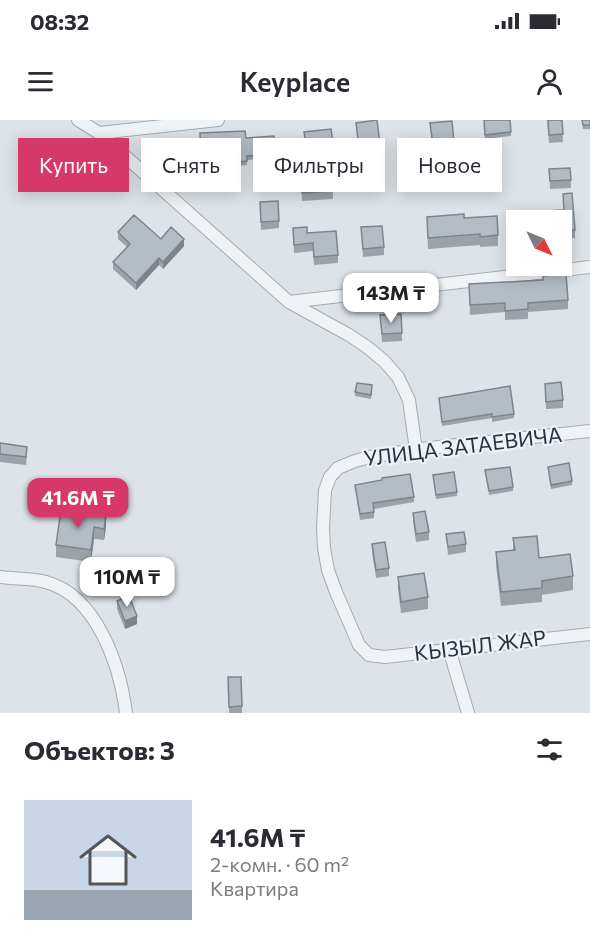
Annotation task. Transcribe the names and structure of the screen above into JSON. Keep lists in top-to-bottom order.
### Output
{
  "streets": {
    "street": ["УЛИЦА ЗАТАЕВИЧА", "КЫЗЫЛ ЖАР"]
  },
  "crossings": [
    ["УЛИЦА ЗАТАЕВИЧА", "КЫЗЫЛ ЖАР"]
  ],
  "north": "bottom right",
  "page": {
    "status": "08:32",
    "header": "Keyplace",
    "chip": [
      "Купить",
      "Снять",
      "Фильтры",
      "Новое"
    ],
    "price": ["143M ₸", "41.6M ₸", "110M ₸"],
    "heading": "Объектов: 3",
    "list": [
      {
        "name": "41.6M ₸",
        "note": "2-комн. · 60 m² · Квартира"
      }
    ]
  }
}
